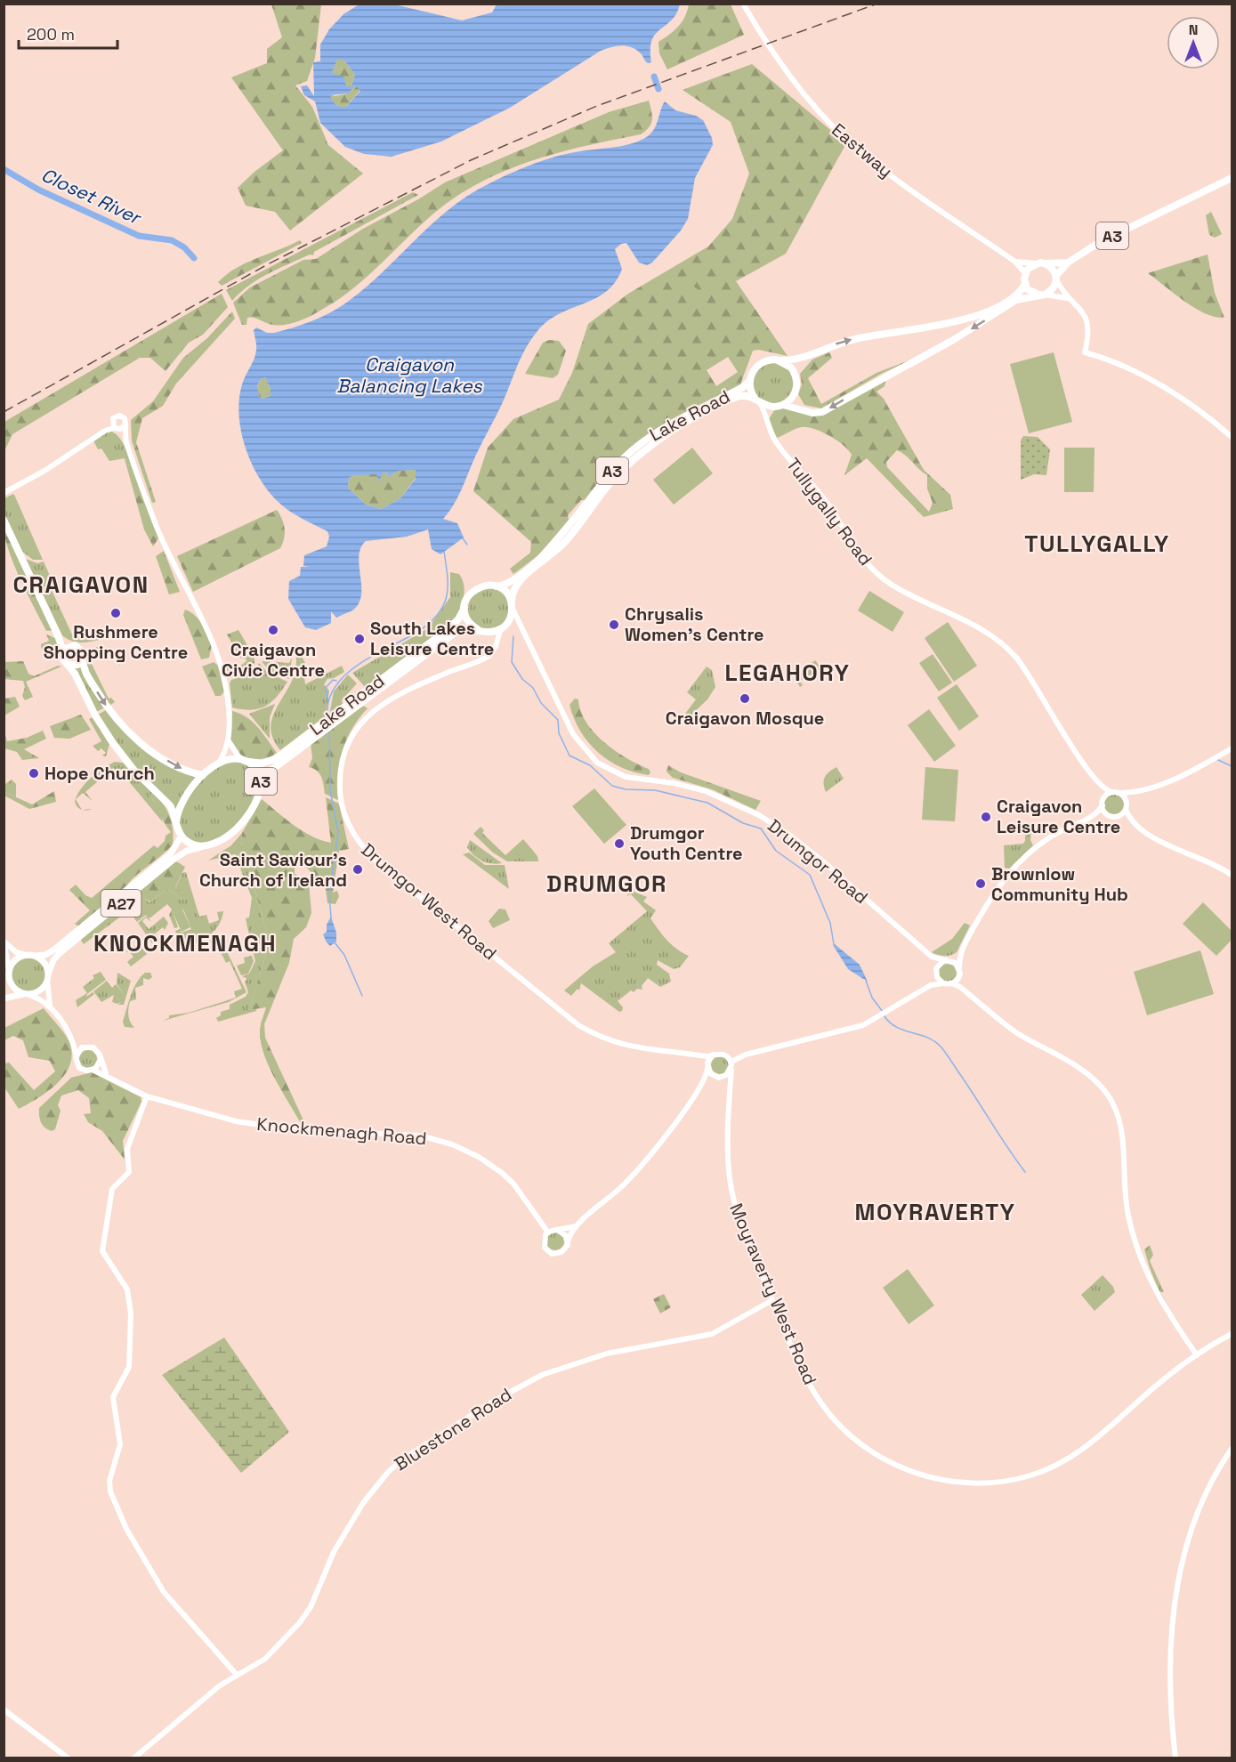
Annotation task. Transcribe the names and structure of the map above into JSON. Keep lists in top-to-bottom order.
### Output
{
  "streets": {
    "highway": ["A3", "Lake Road"],
    "main road": ["A27"],
    "street": [
      "Eastway",
      "Tullygally Road",
      "Drumgor Road",
      "Drumgor West Road",
      "Knockmenagh Road",
      "Moyraverty West Road",
      "Bluestone Road"
    ]
  },
  "crossings": [
    ["Eastway", "A3"],
    ["A3", "Lake Road"],
    ["A3", "Tullygally Road"],
    ["A3", "Drumgor Road"],
    ["A3", "A27"],
    ["Lake Road", "Tullygally Road"],
    ["Lake Road", "Drumgor Road"],
    ["Lake Road", "A27"],
    ["Drumgor West Road", "Moyraverty West Road"],
    ["Moyraverty West Road", "Bluestone Road"]
  ],
  "districts": [
    "TULLYGALLY",
    "CRAIGAVON",
    "LEGAHORY",
    "DRUMGOR",
    "KNOCKMENAGH",
    "MOYRAVERTY"
  ],
  "water": ["Closet River", "Craigavon Balancing Lakes"],
  "places": [
    "Rushmere Shopping Centre",
    "Chrysalis Women's Centre",
    "Craigavon Civic Centre",
    "South Lakes Leisure Centre",
    "Craigavon Mosque",
    "Hope Church",
    "Craigavon Leisure Centre",
    "Drumgor Youth Centre",
    "Saint Saviour's Church of Ireland",
    "Brownlow Community Hub"
  ],
  "scale_bar": "200 m",
  "north": "top"
}
